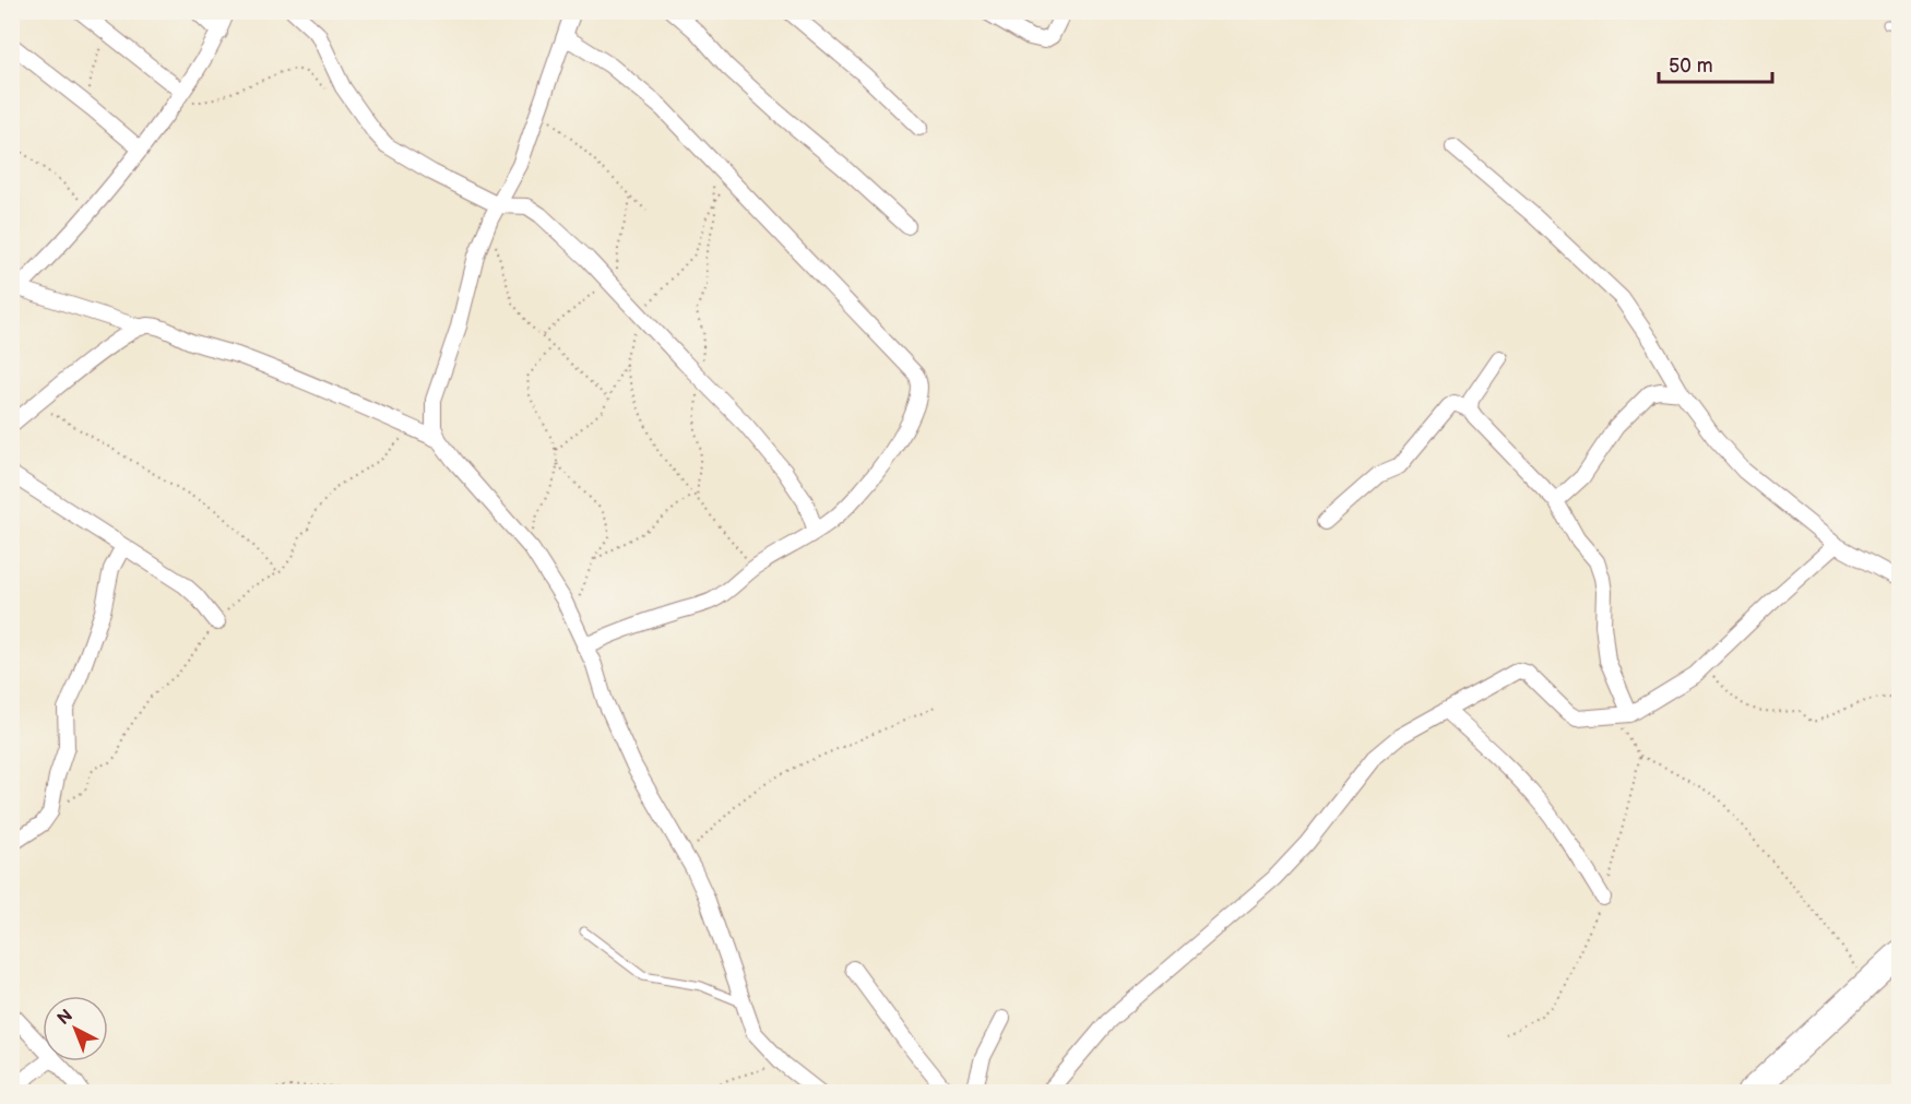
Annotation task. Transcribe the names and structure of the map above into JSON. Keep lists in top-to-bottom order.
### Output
{
  "scale_bar": "50 m",
  "north": "top left"
}
